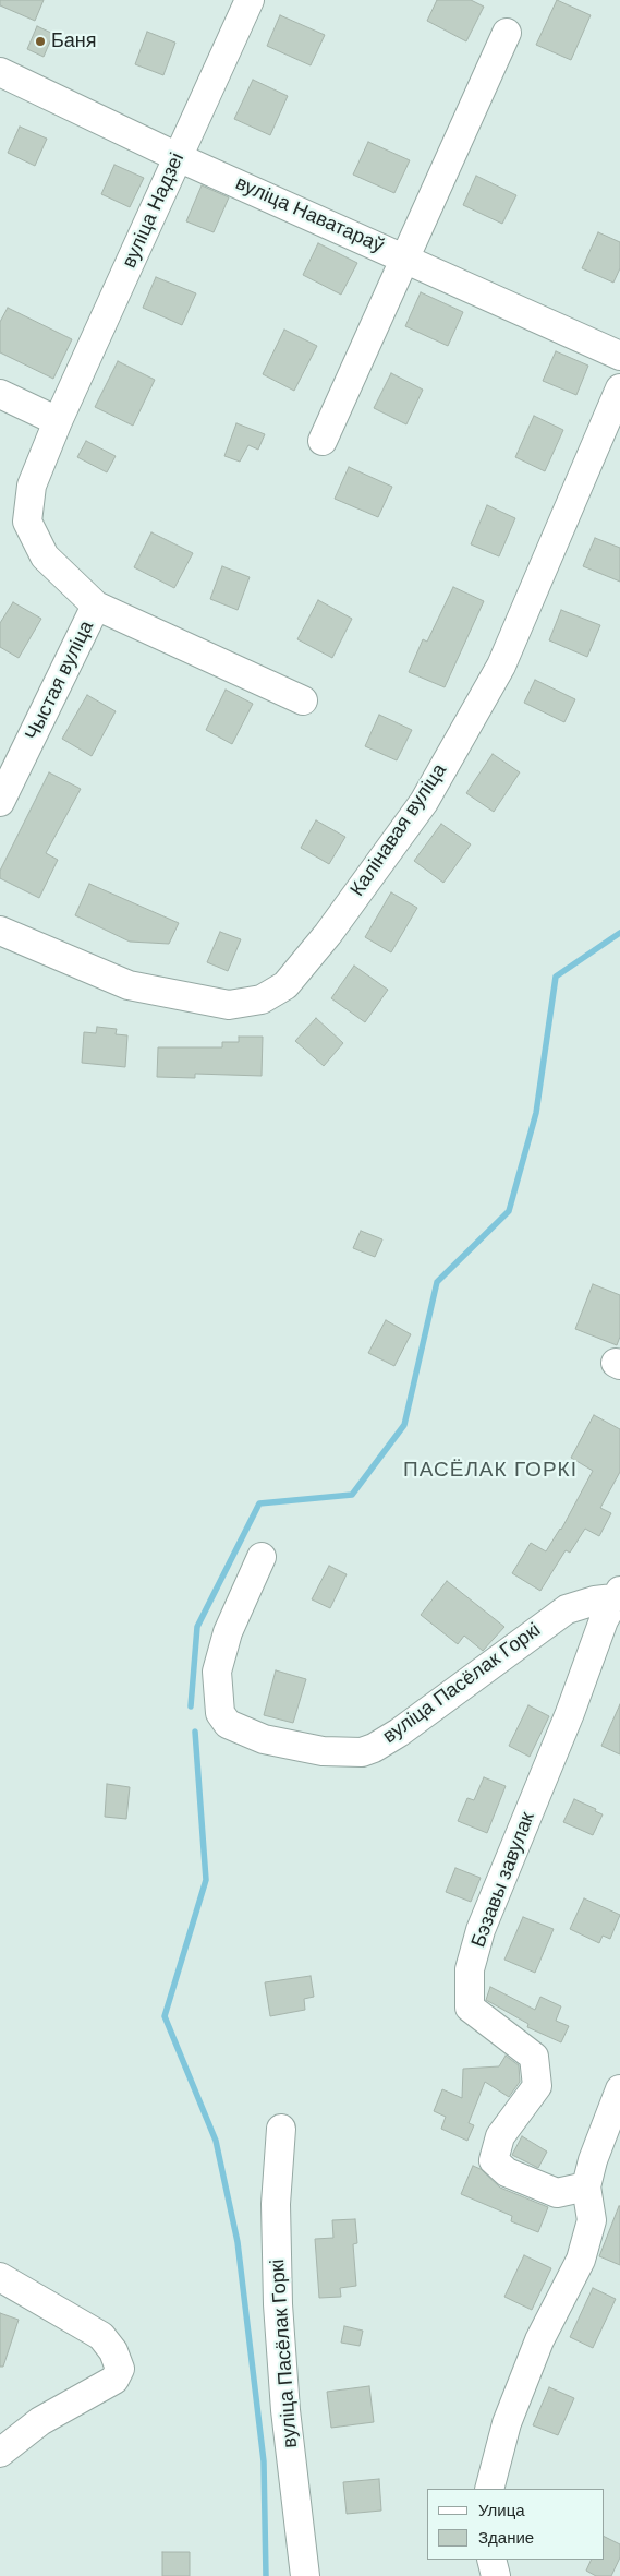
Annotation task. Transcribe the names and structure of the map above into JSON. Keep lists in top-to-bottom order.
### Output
{
  "streets": {
    "street": [
      "вуліца Надзеі",
      "вуліца Наватараў",
      "Чыстая вуліца",
      "Калінавая вуліца",
      "вуліца Пасёлак Горкі",
      "Бэзавы завулак"
    ]
  },
  "crossings": [
    ["вуліца Надзеі", "вуліца Наватараў"],
    ["вуліца Надзеі", "Чыстая вуліца"],
    ["вуліца Пасёлак Горкі", "Бэзавы завулак"]
  ],
  "districts": ["ПАСЁЛАК ГОРКІ"],
  "places": ["Баня"],
  "legend": ["Улица", "Здание"]
}
